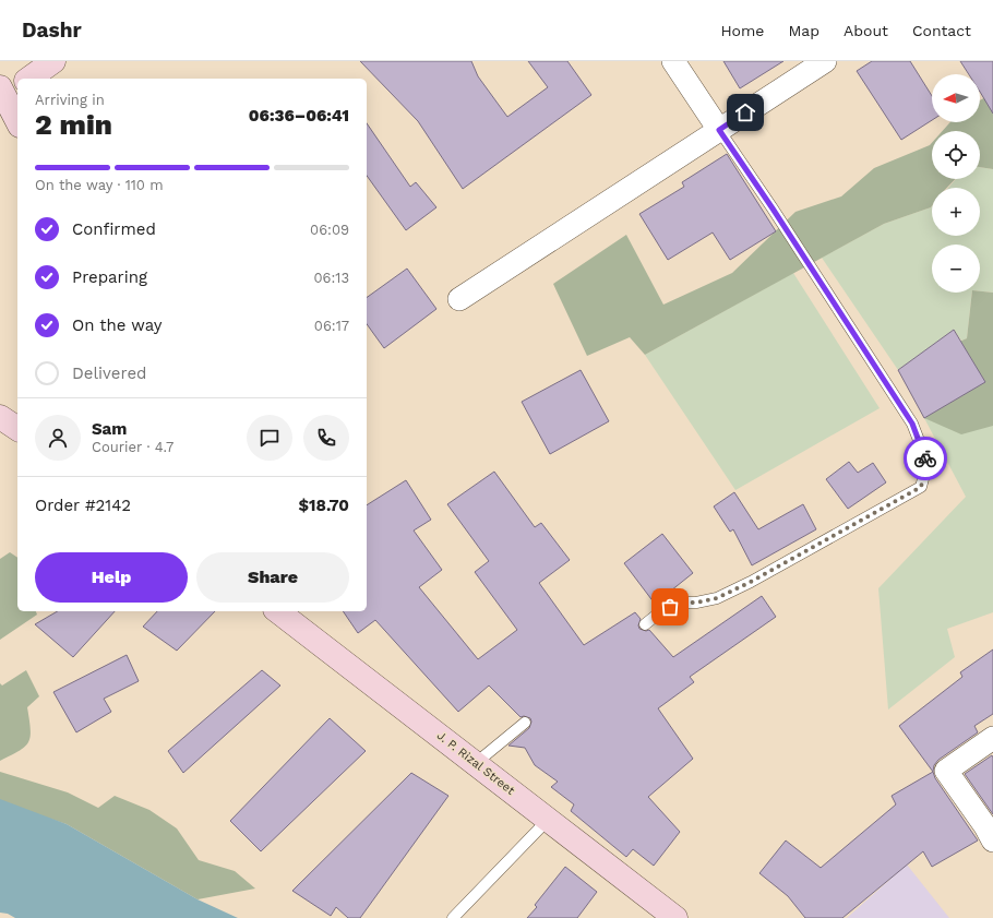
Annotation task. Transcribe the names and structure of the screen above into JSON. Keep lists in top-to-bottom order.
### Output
{
  "streets": {
    "main road": ["J. P. Rizal Street"]
  },
  "north": "left",
  "page": {
    "header": "Dashr",
    "nav": [
      "Home",
      "Map",
      "About",
      "Contact"
    ],
    "map_buttons": ["+", "−"],
    "heading": ["2 min", "Arriving in", "06:36–06:41"],
    "panel": [
      "Sam",
      "Courier · 4.7",
      "Order #2142",
      "$18.70"
    ],
    "bar": "On the way · 110 m",
    "list": [
      ["Confirmed", "06:09"],
      ["Preparing", "06:13"],
      ["On the way", "06:17"],
      "Delivered"
    ],
    "buttons": ["Help", "Share"]
  }
}
